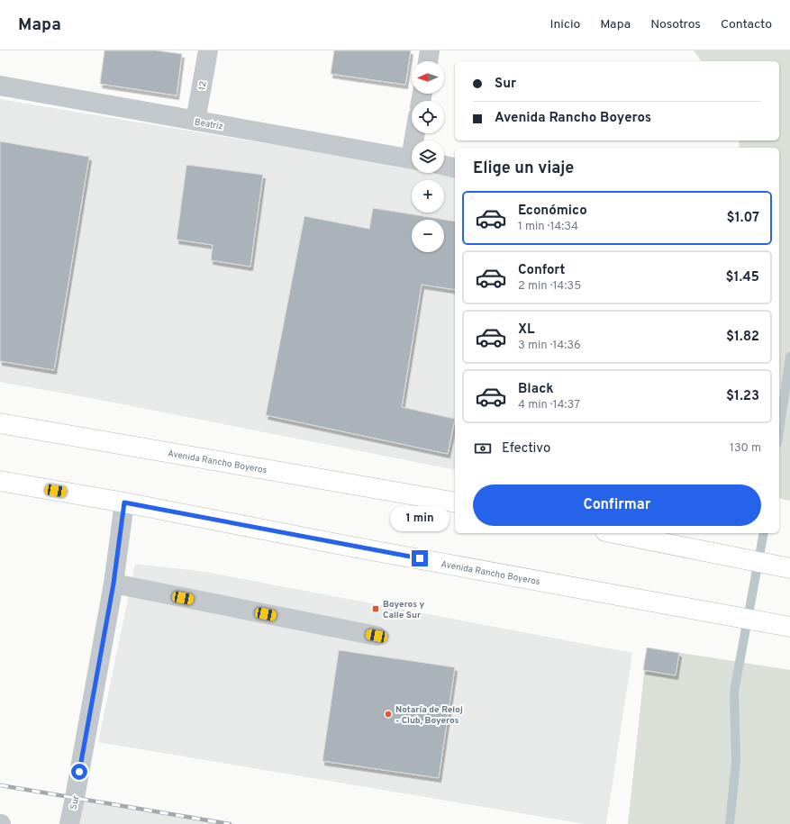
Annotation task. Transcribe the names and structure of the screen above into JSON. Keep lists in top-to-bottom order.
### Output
{
  "streets": {
    "highway": ["Avenida Rancho Boyeros"],
    "street": ["12", "Beatriz", "Sur"]
  },
  "crossings": [
    ["12", "Beatriz"],
    ["Avenida Rancho Boyeros", "Sur"]
  ],
  "places": {
    "transit": ["Boyeros y Calle Sur"],
    "other": ["Notaría de Reloj - Club, Boyeros"]
  },
  "north": "left",
  "page": {
    "header": "Mapa",
    "nav": [
      "Inicio",
      "Mapa",
      "Nosotros",
      "Contacto"
    ],
    "map_buttons": ["+", "−"],
    "banner": ["Sur", "Avenida Rancho Boyeros"],
    "heading": "Elige un viaje",
    "list": [
      {
        "name": "Económico",
        "note": "1 min · 14:34",
        "value": "$1.07"
      },
      {
        "name": "Confort",
        "note": "2 min · 14:35",
        "value": "$1.45"
      },
      {
        "name": "XL",
        "note": "3 min · 14:36",
        "value": "$1.82"
      },
      {
        "name": "Black",
        "note": "4 min · 14:37",
        "value": "$1.23"
      }
    ],
    "pay": ["Efectivo", "130 m"],
    "buttons": "Confirmar",
    "bubble": "1 min"
  }
}
